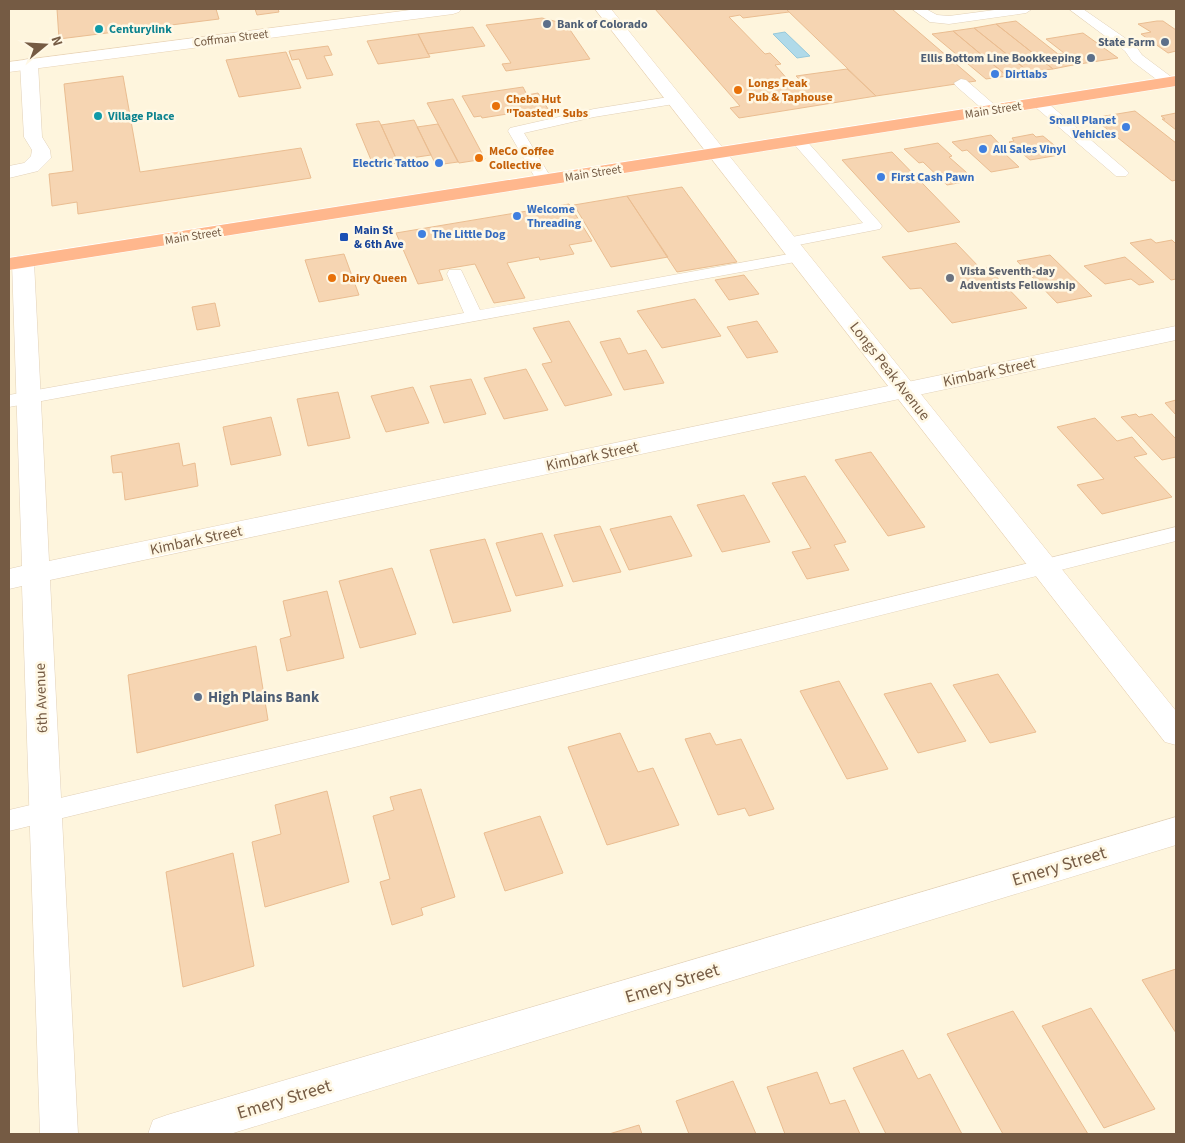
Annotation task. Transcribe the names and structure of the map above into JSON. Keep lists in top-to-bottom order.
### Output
{
  "streets": {
    "highway": ["Main Street"],
    "street": [
      "Coffman Street",
      "Longs Peak Avenue",
      "Kimbark Street",
      "6th Avenue",
      "Emery Street"
    ]
  },
  "crossings": [
    ["Main Street", "Longs Peak Avenue"],
    ["Main Street", "6th Avenue"],
    ["Longs Peak Avenue", "Kimbark Street"],
    ["Kimbark Street", "6th Avenue"]
  ],
  "places": {
    "other": [
      "Bank of Colorado",
      "Centurylink",
      "State Farm",
      "Ellis Bottom Line Bookkeeping",
      "Dirtlabs",
      "Longs Peak Pub & Taphouse",
      "Cheba Hut \"Toasted\" Subs",
      "Village Place",
      "Small Planet Vehicles",
      "All Sales Vinyl",
      "MeCo Coffee Collective",
      "Electric Tattoo",
      "First Cash Pawn",
      "Welcome Threading",
      "The Little Dog",
      "Dairy Queen",
      "Vista Seventh-day Adventists Fellowship",
      "High Plains Bank"
    ],
    "transit": ["Main St & 6th Ave"]
  },
  "north": "right"
}
